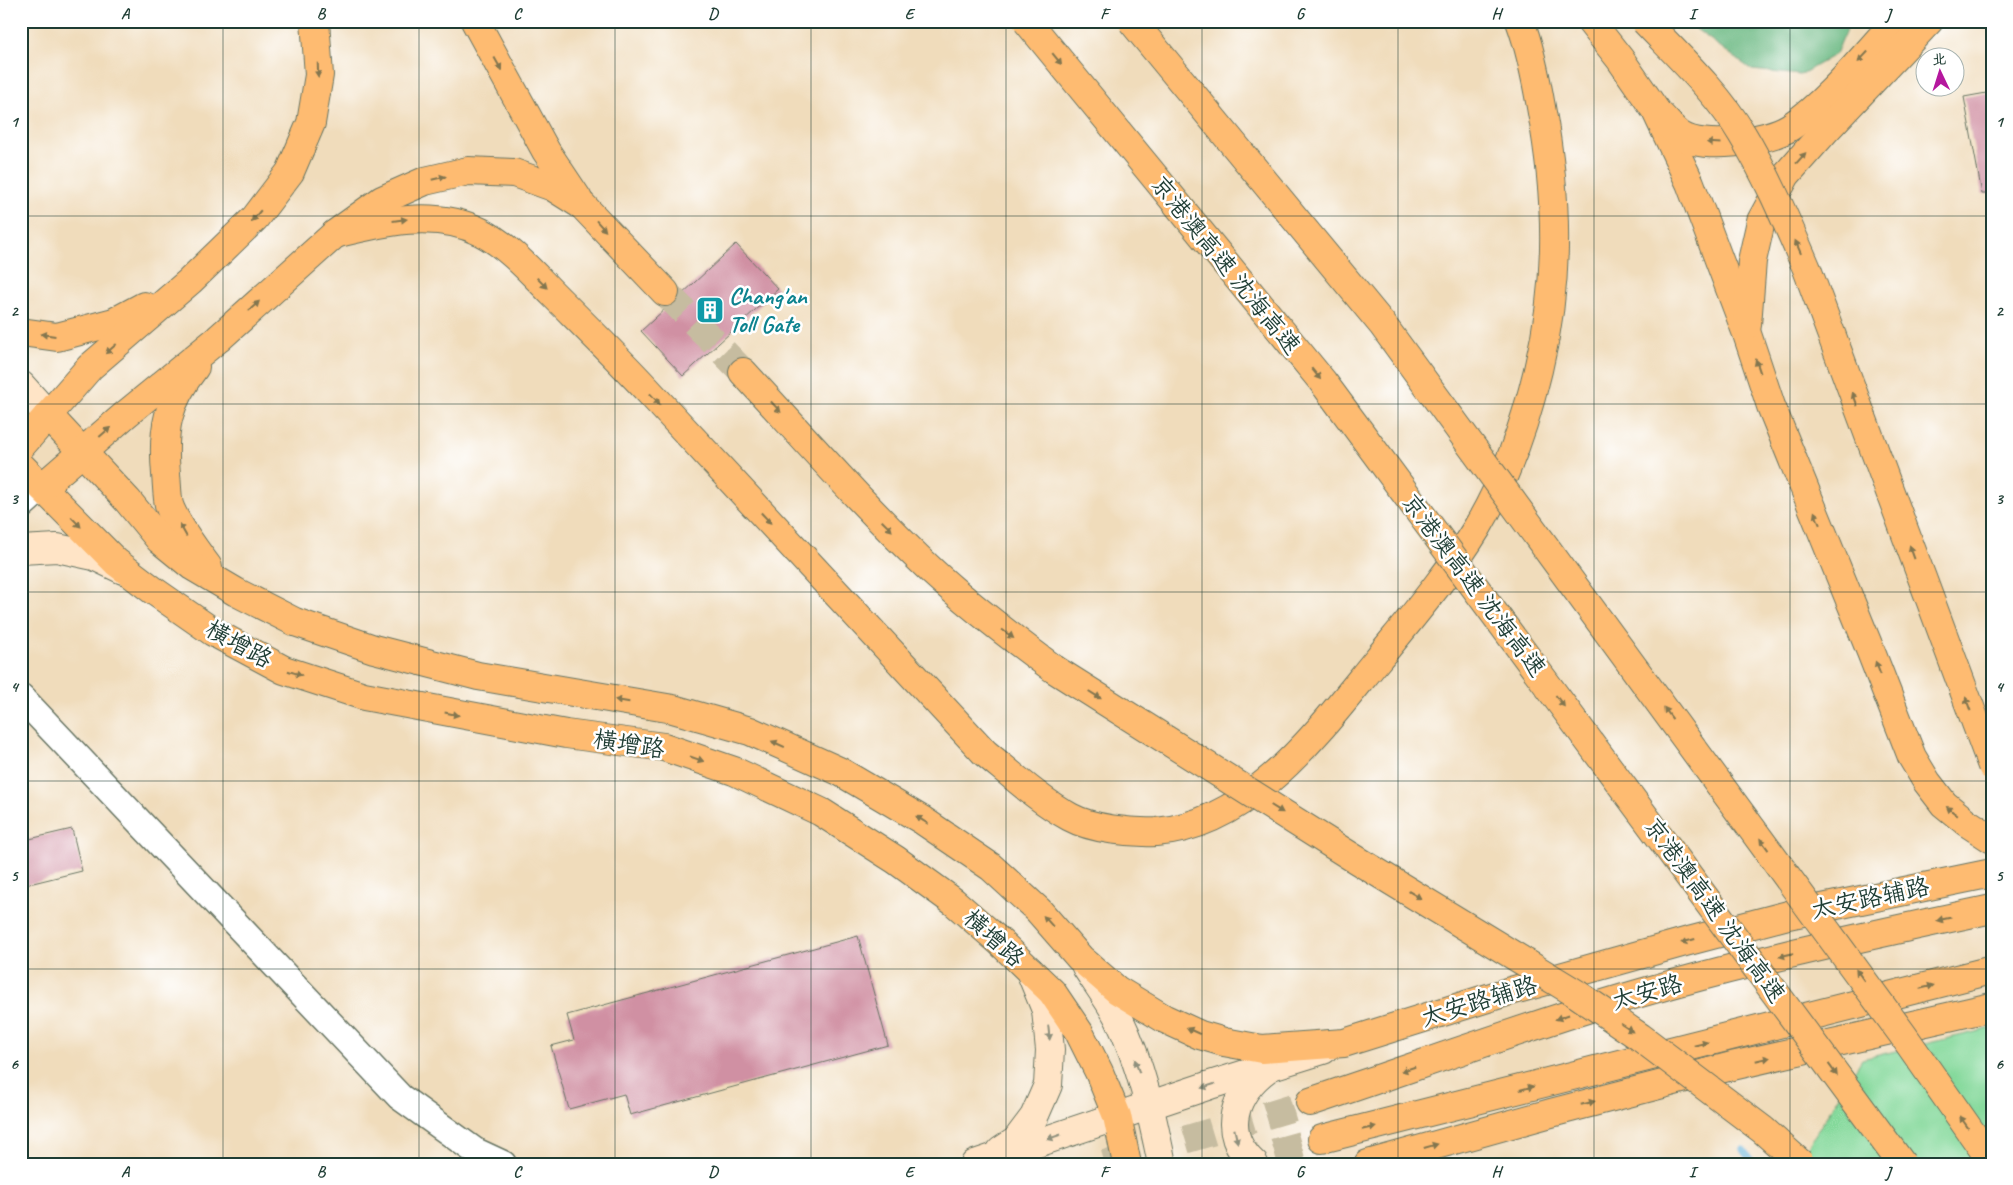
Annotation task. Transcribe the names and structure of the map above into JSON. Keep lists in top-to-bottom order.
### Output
{
  "streets": {
    "main road": [
      "京港澳高速 沈海高速",
      "横增路",
      "太安路辅路",
      "太安路"
    ]
  },
  "crossings": [
    ["横增路", "太安路辅路"]
  ],
  "places": {
    "building": ["Chang'an Toll Gate"]
  },
  "north": "top",
  "grid": {
    "columns": [
      "A",
      "B",
      "C",
      "D",
      "E",
      "F",
      "G",
      "H",
      "I",
      "J"
    ],
    "rows": [
      "1",
      "2",
      "3",
      "4",
      "5",
      "6"
    ]
  }
}
